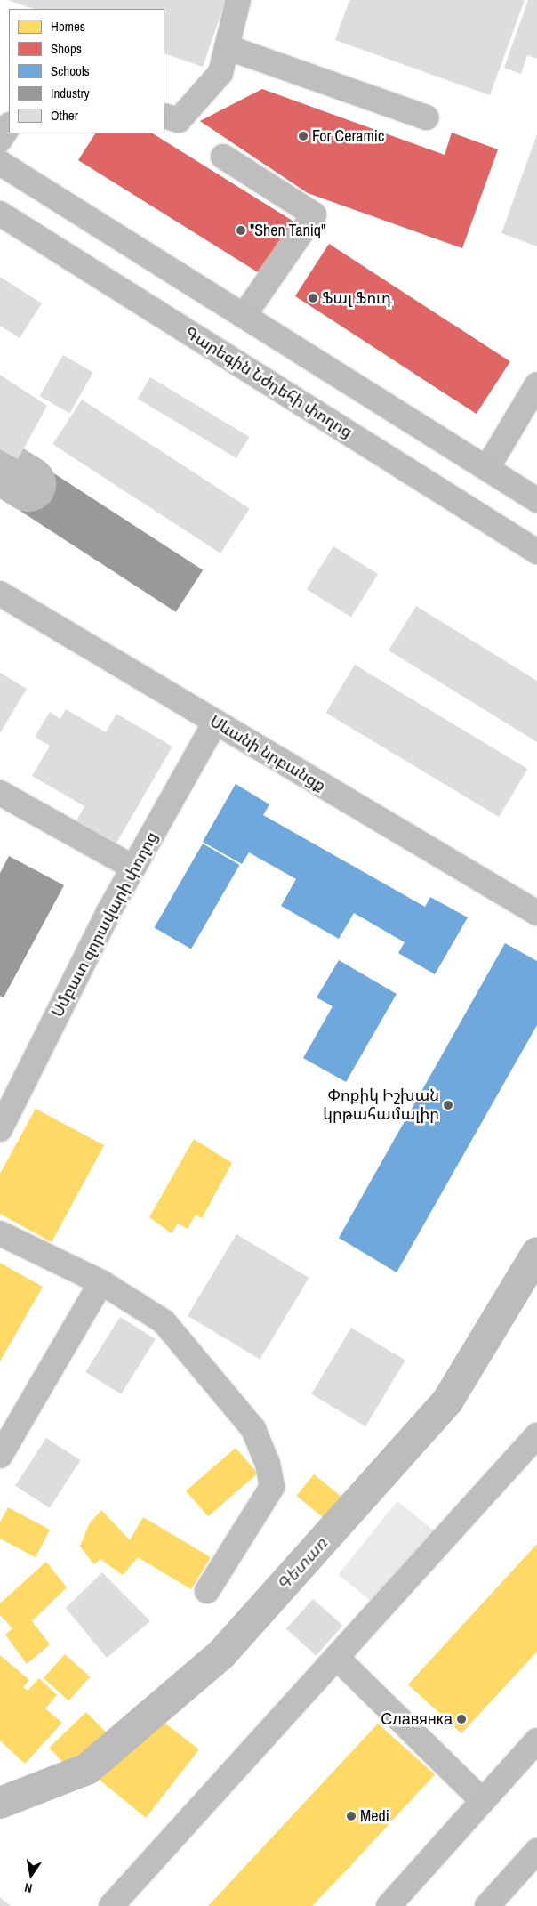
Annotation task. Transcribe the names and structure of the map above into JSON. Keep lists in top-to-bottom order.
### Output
{
  "streets": {
    "main road": ["Գարեգին Նժդեհի փողոց"],
    "street": ["Սևանի նրբանցք", "Սմբատ զորավարի փողոց"]
  },
  "crossings": [
    ["Սևանի նրբանցք", "Սմբատ զորավարի փողոց"]
  ],
  "water": ["Գետառ"],
  "places": [
    "For Ceramic",
    "\"Shen Taniq\"",
    "Ֆալ Ֆուդ",
    "Փոքիկ Իշխան կրթահամալիր",
    "Славянка",
    "Medi"
  ],
  "legend": [
    "Homes",
    "Shops",
    "Schools",
    "Industry",
    "Other"
  ],
  "north": "bottom"
}
